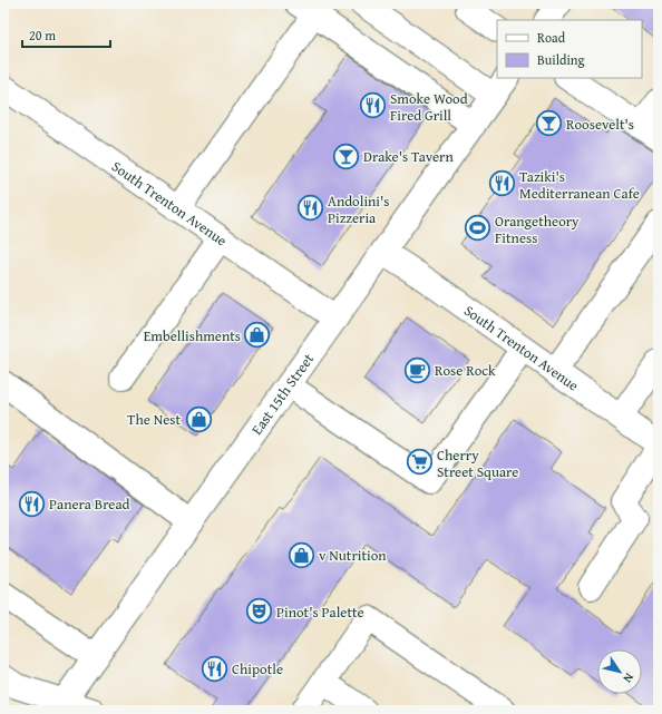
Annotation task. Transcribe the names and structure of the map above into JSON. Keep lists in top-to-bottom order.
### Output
{
  "streets": {
    "street": ["South Trenton Avenue", "East 15th Street"]
  },
  "crossings": [
    ["South Trenton Avenue", "East 15th Street"]
  ],
  "places": {
    "restaurant": [
      "Smoke Wood Fired Grill",
      "Taziki's Mediterranean Cafe",
      "Andolini's Pizzeria",
      "Panera Bread",
      "Chipotle"
    ],
    "bar": ["Roosevelt's", "Drake's Tavern"],
    "sports": ["Orangetheory Fitness"],
    "shop": ["Embellishments", "The Nest", "v Nutrition"],
    "cafe": ["Rose Rock"],
    "supermarket": ["Cherry Street Square"],
    "theatre": ["Pinot's Palette"]
  },
  "legend": ["Road", "Building"],
  "scale_bar": "20 m",
  "north": "bottom right"
}
